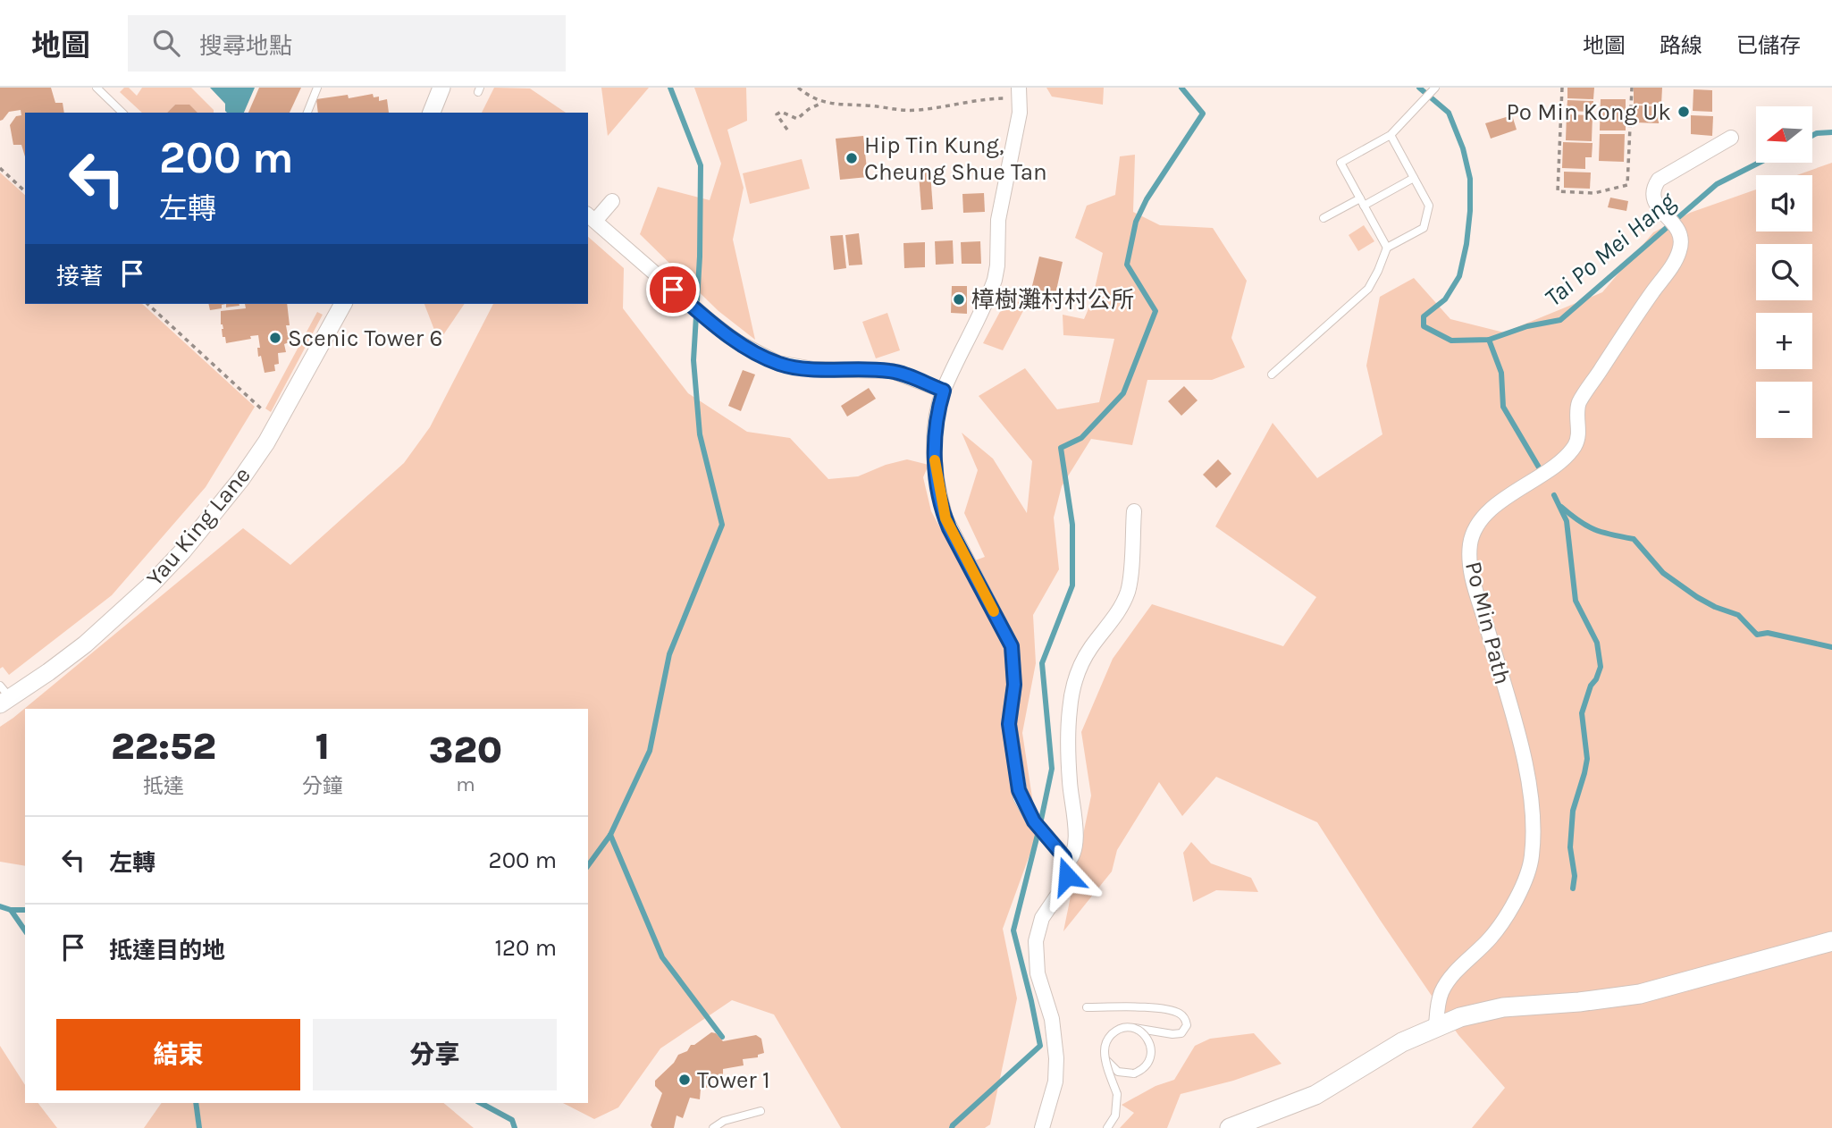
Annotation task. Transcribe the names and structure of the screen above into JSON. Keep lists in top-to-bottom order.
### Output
{
  "streets": {
    "street": ["Yau King Lane", "Po Min Path"]
  },
  "water": ["Tai Po Mei Hang"],
  "places": [
    "Po Min Kong Uk",
    "Hip Tin Kung, Cheung Shue Tan",
    "樟樹灘村村公所",
    "Scenic Tower 6",
    "Tower 1"
  ],
  "north": "left",
  "page": {
    "header": "地圖",
    "search": "搜尋地點",
    "nav": ["地圖", "路線", "已儲存"],
    "map_buttons": ["+", "−"],
    "turn": ["200 m", "左轉"],
    "then": "接著",
    "eta": [
      "22:52",
      "抵達",
      "1",
      "分鐘",
      "320",
      "m"
    ],
    "list": [
      {
        "name": "左轉",
        "value": "200 m"
      },
      {
        "name": "抵達目的地",
        "value": "120 m"
      }
    ],
    "buttons": ["結束", "分享"]
  }
}
